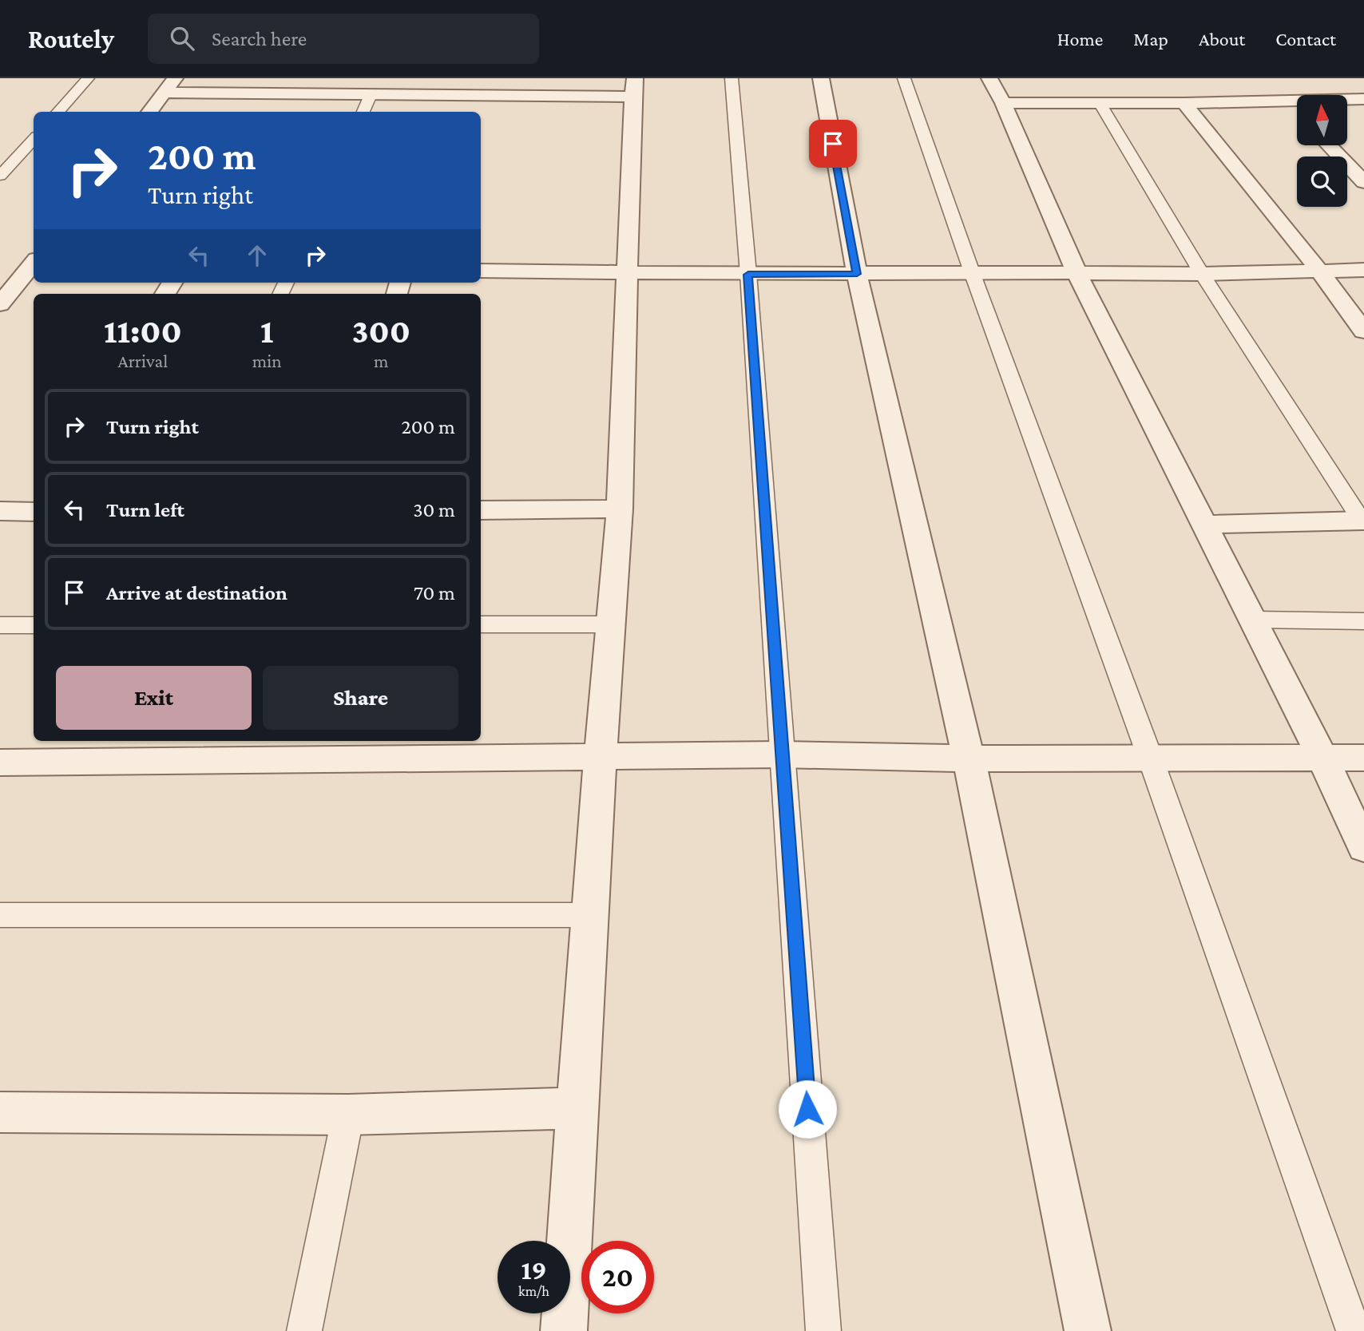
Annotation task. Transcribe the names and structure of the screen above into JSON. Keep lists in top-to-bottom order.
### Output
{
  "north": "top",
  "page": {
    "header": "Routely",
    "search": "Search here",
    "nav": [
      "Home",
      "Map",
      "About",
      "Contact"
    ],
    "turn": ["200 m", "Turn right"],
    "eta": [
      "11:00",
      "Arrival",
      "1",
      "min",
      "300",
      "m"
    ],
    "list": [
      {
        "name": "Turn right",
        "value": "200 m"
      },
      {
        "name": "Turn left",
        "value": "30 m"
      },
      {
        "name": "Arrive at destination",
        "value": "70 m"
      }
    ],
    "buttons": ["Exit", "Share"],
    "speed": "19 km/h",
    "limit": "20"
  }
}
